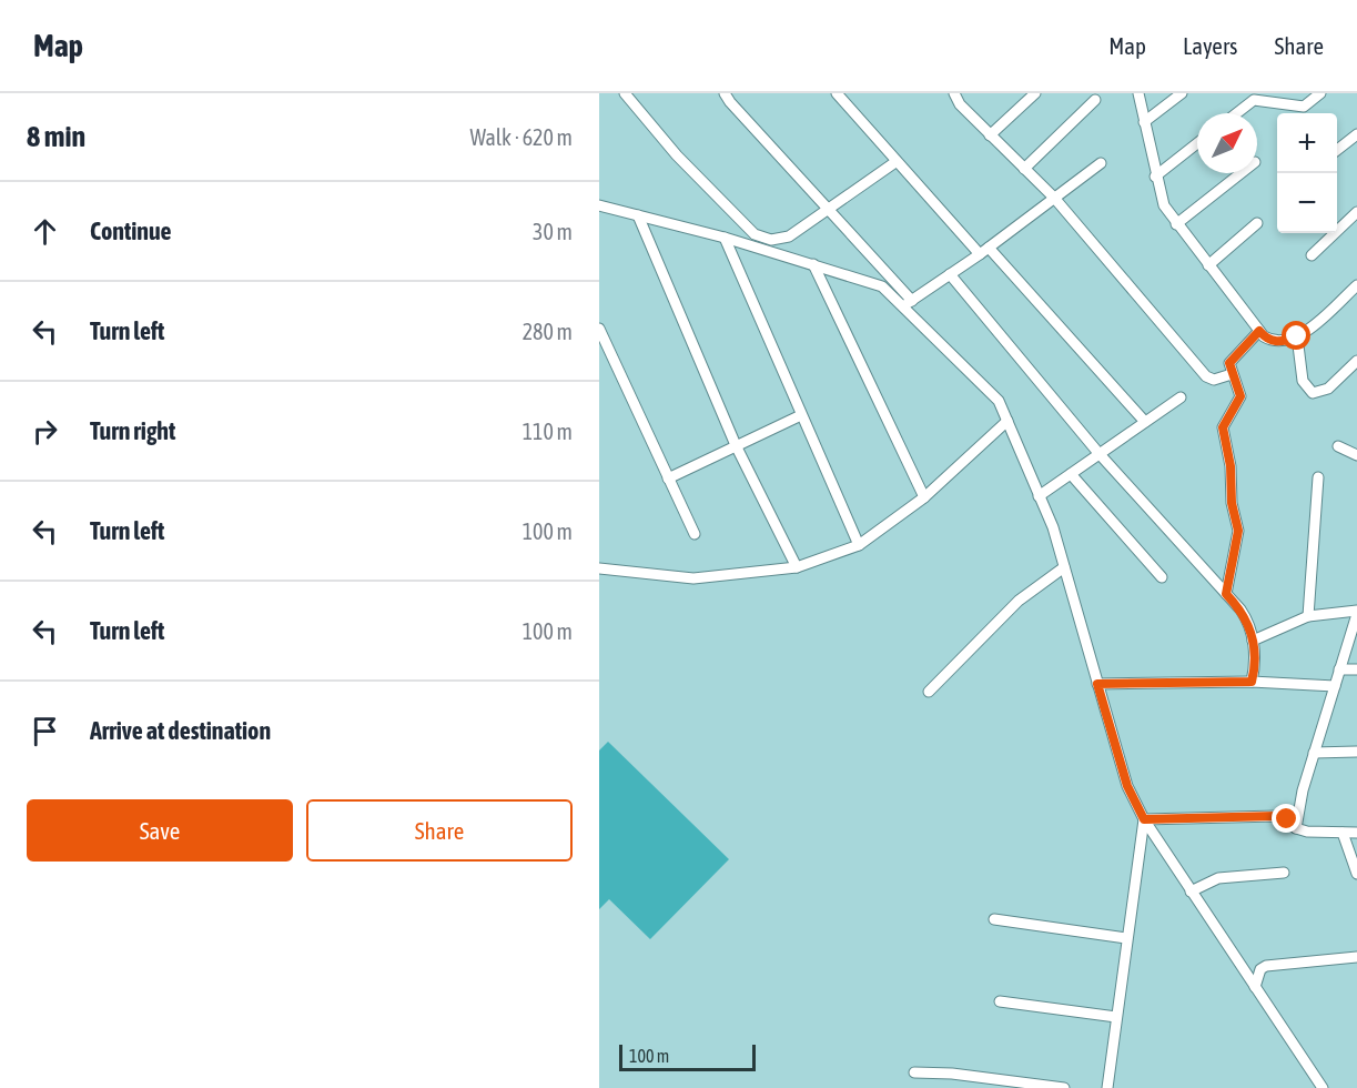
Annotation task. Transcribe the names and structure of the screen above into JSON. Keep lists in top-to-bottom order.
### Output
{
  "scale_bar": "100 m",
  "north": "top right",
  "page": {
    "header": "Map",
    "nav": ["Map", "Layers", "Share"],
    "heading": ["8 min", "Walk · 620 m"],
    "map_buttons": ["+", "−"],
    "list": [
      ["Continue", "30 m"],
      ["Turn left", "280 m"],
      ["Turn right", "110 m"],
      ["Turn left", "100 m"],
      ["Turn left", "100 m"],
      "Arrive at destination"
    ],
    "buttons": ["Save", "Share"],
    "scale": "100 m"
  }
}
